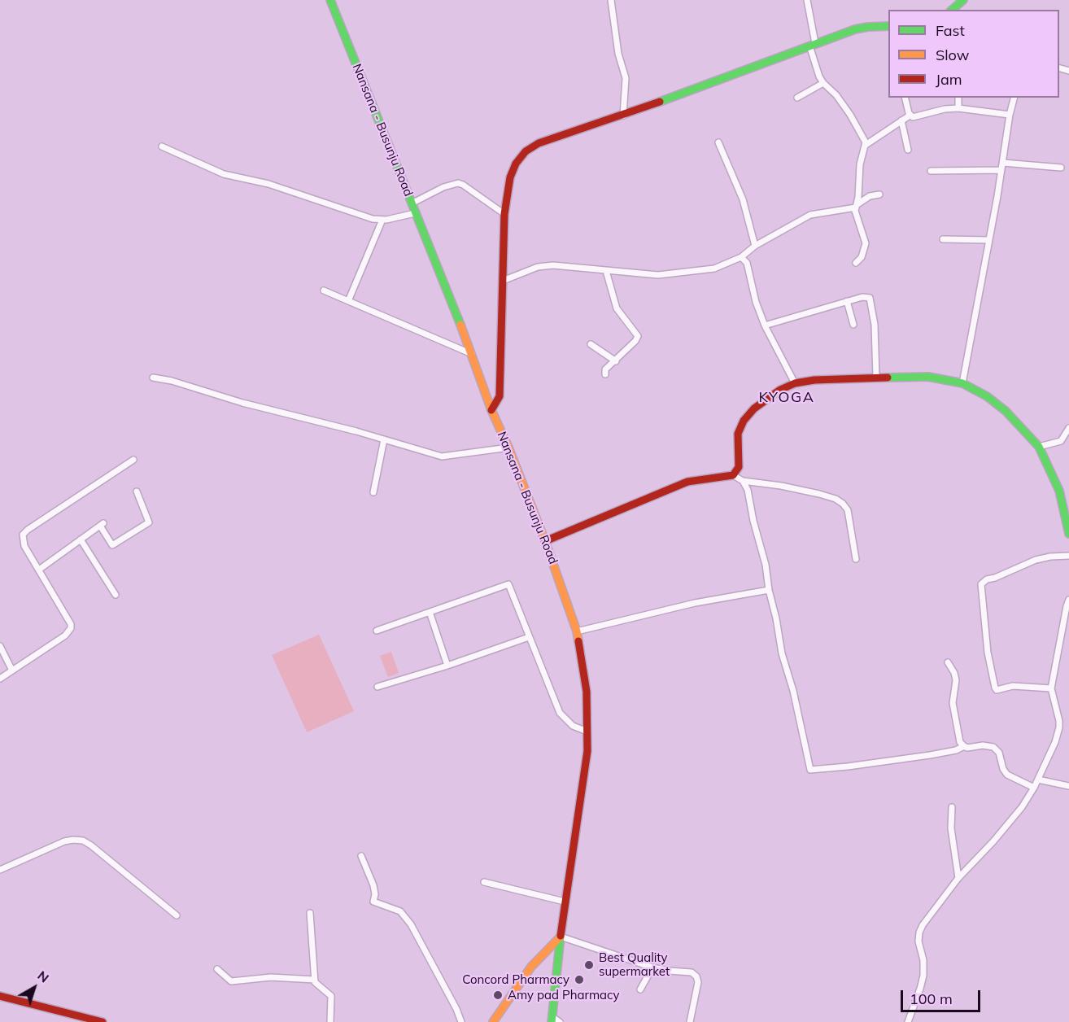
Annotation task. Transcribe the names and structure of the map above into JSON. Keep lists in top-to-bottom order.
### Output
{
  "streets": {
    "street": ["Nansana - Busunju Road"]
  },
  "districts": ["KYOGA"],
  "places": ["Best Quality supermarket", "Concord Pharmacy", "Amy pad Pharmacy"],
  "legend": ["Fast", "Slow", "Jam"],
  "scale_bar": "100 m",
  "north": "top right"
}
